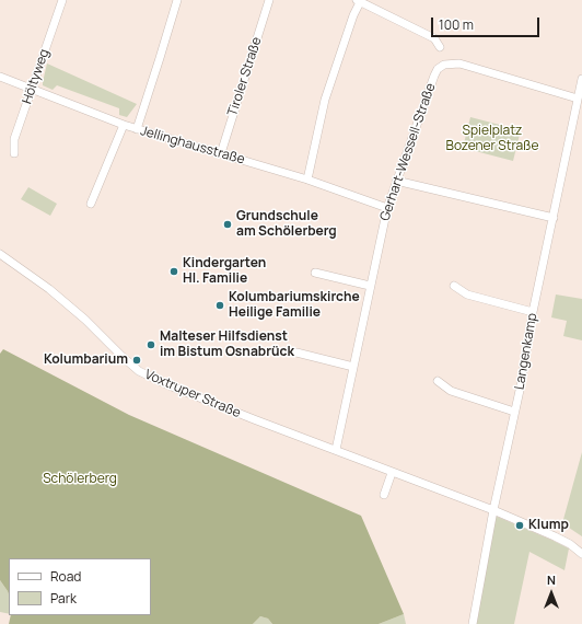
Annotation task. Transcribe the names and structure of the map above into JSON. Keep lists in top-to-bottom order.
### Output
{
  "streets": {
    "street": [
      "Höltyweg",
      "Tiroler Straße",
      "Jellinghausstraße",
      "Gerhart-Wessell-Straße",
      "Langenkamp",
      "Voxtruper Straße"
    ]
  },
  "crossings": [
    ["Höltyweg", "Jellinghausstraße"],
    ["Tiroler Straße", "Jellinghausstraße"],
    ["Jellinghausstraße", "Gerhart-Wessell-Straße"],
    ["Gerhart-Wessell-Straße", "Langenkamp"],
    ["Gerhart-Wessell-Straße", "Voxtruper Straße"],
    ["Langenkamp", "Voxtruper Straße"]
  ],
  "parks": ["Spielplatz Bozener Straße", "Schölerberg"],
  "places": [
    "Grundschule am Schölerberg",
    "Kindergarten Hl. Familie",
    "Kolumbariumskirche Heilige Familie",
    "Malteser Hilfsdienst im Bistum Osnabrück",
    "Kolumbarium",
    "Klump"
  ],
  "legend": ["Road", "Park"],
  "scale_bar": "100 m",
  "north": "top"
}
